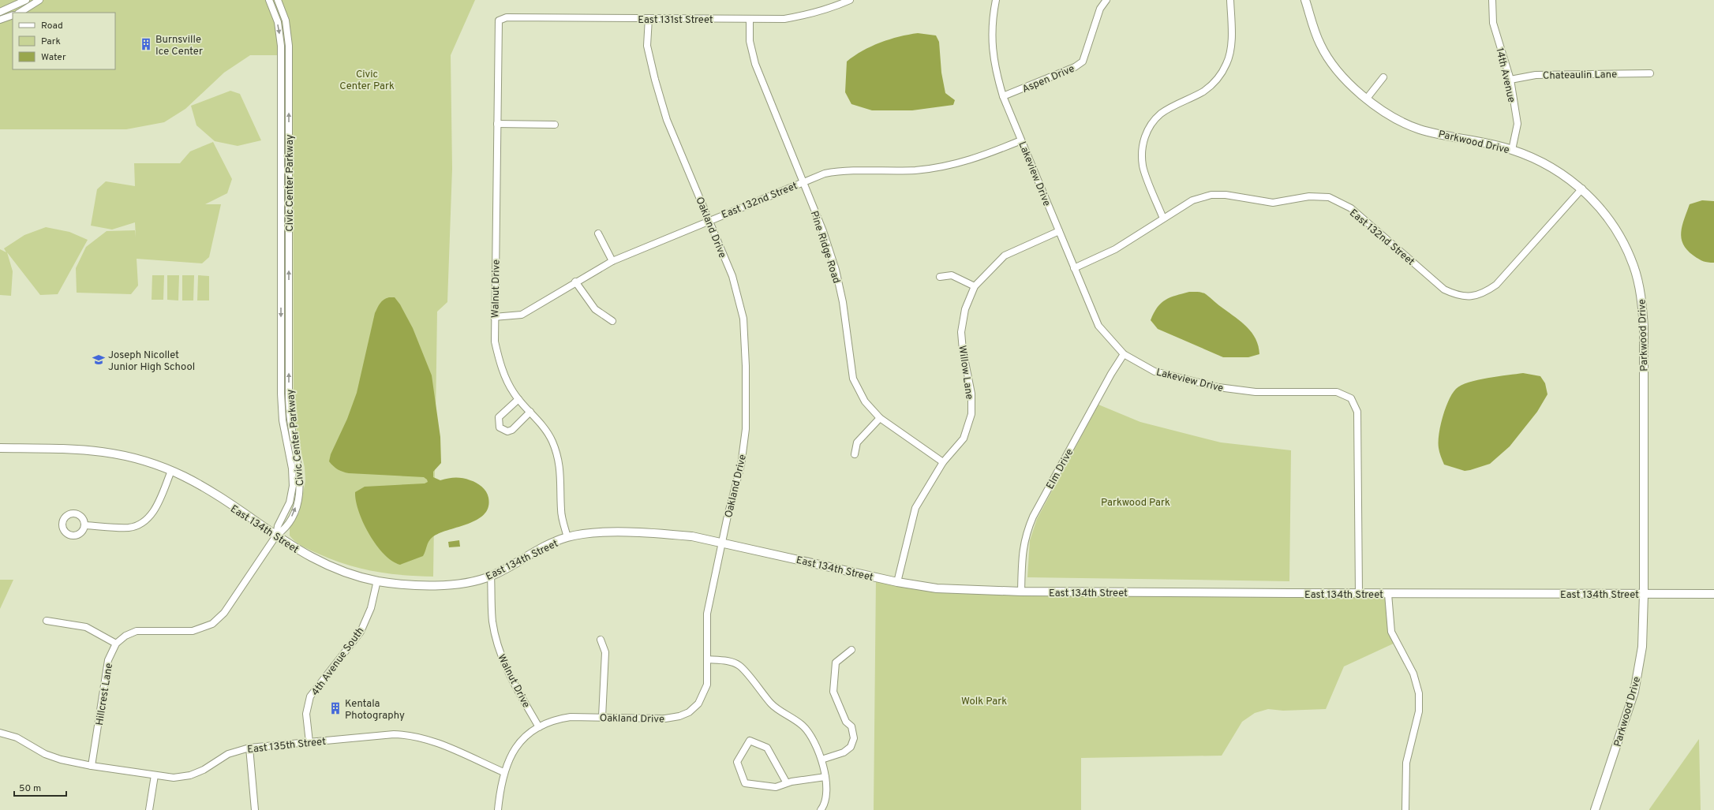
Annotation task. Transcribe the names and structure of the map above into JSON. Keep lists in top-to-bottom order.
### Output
{
  "streets": {
    "street": [
      "East 131st Street",
      "Chateaulin Lane",
      "14th Avenue",
      "Aspen Drive",
      "Parkwood Drive",
      "Lakeview Drive",
      "Civic Center Parkway",
      "East 132nd Street",
      "Oakland Drive",
      "Pine Ridge Road",
      "Walnut Drive",
      "Willow Lane",
      "Elm Drive",
      "East 134th Street",
      "4th Avenue South",
      "Hillcrest Lane",
      "East 135th Street"
    ]
  },
  "crossings": [
    ["East 131st Street", "Oakland Drive"],
    ["East 131st Street", "Pine Ridge Road"],
    ["East 131st Street", "Walnut Drive"],
    ["Chateaulin Lane", "14th Avenue"],
    ["14th Avenue", "Parkwood Drive"],
    ["Aspen Drive", "Lakeview Drive"],
    ["Parkwood Drive", "East 132nd Street"],
    ["Parkwood Drive", "East 134th Street"],
    ["Lakeview Drive", "East 132nd Street"],
    ["Lakeview Drive", "Willow Lane"],
    ["Lakeview Drive", "Elm Drive"],
    ["Lakeview Drive", "East 134th Street"],
    ["Civic Center Parkway", "East 134th Street"],
    ["Civic Center Parkway", "Hillcrest Lane"],
    ["East 132nd Street", "Oakland Drive"],
    ["East 132nd Street", "Pine Ridge Road"],
    ["East 132nd Street", "Walnut Drive"],
    ["Oakland Drive", "Walnut Drive"],
    ["Oakland Drive", "East 134th Street"],
    ["Oakland Drive", "East 135th Street"],
    ["Pine Ridge Road", "Willow Lane"],
    ["Walnut Drive", "East 134th Street"],
    ["Willow Lane", "East 134th Street"],
    ["Elm Drive", "East 134th Street"],
    ["East 134th Street", "4th Avenue South"],
    ["East 134th Street", "Hillcrest Lane"],
    ["4th Avenue South", "East 135th Street"],
    ["Hillcrest Lane", "East 135th Street"]
  ],
  "parks": ["Civic Center Park", "Parkwood Park", "Wolk Park"],
  "places": {
    "building": ["Burnsville Ice Center", "Kentala Photography"],
    "school or university": ["Joseph Nicollet Junior High School"]
  },
  "legend": ["Road", "Park", "Water"],
  "scale_bar": "50 m"
}
